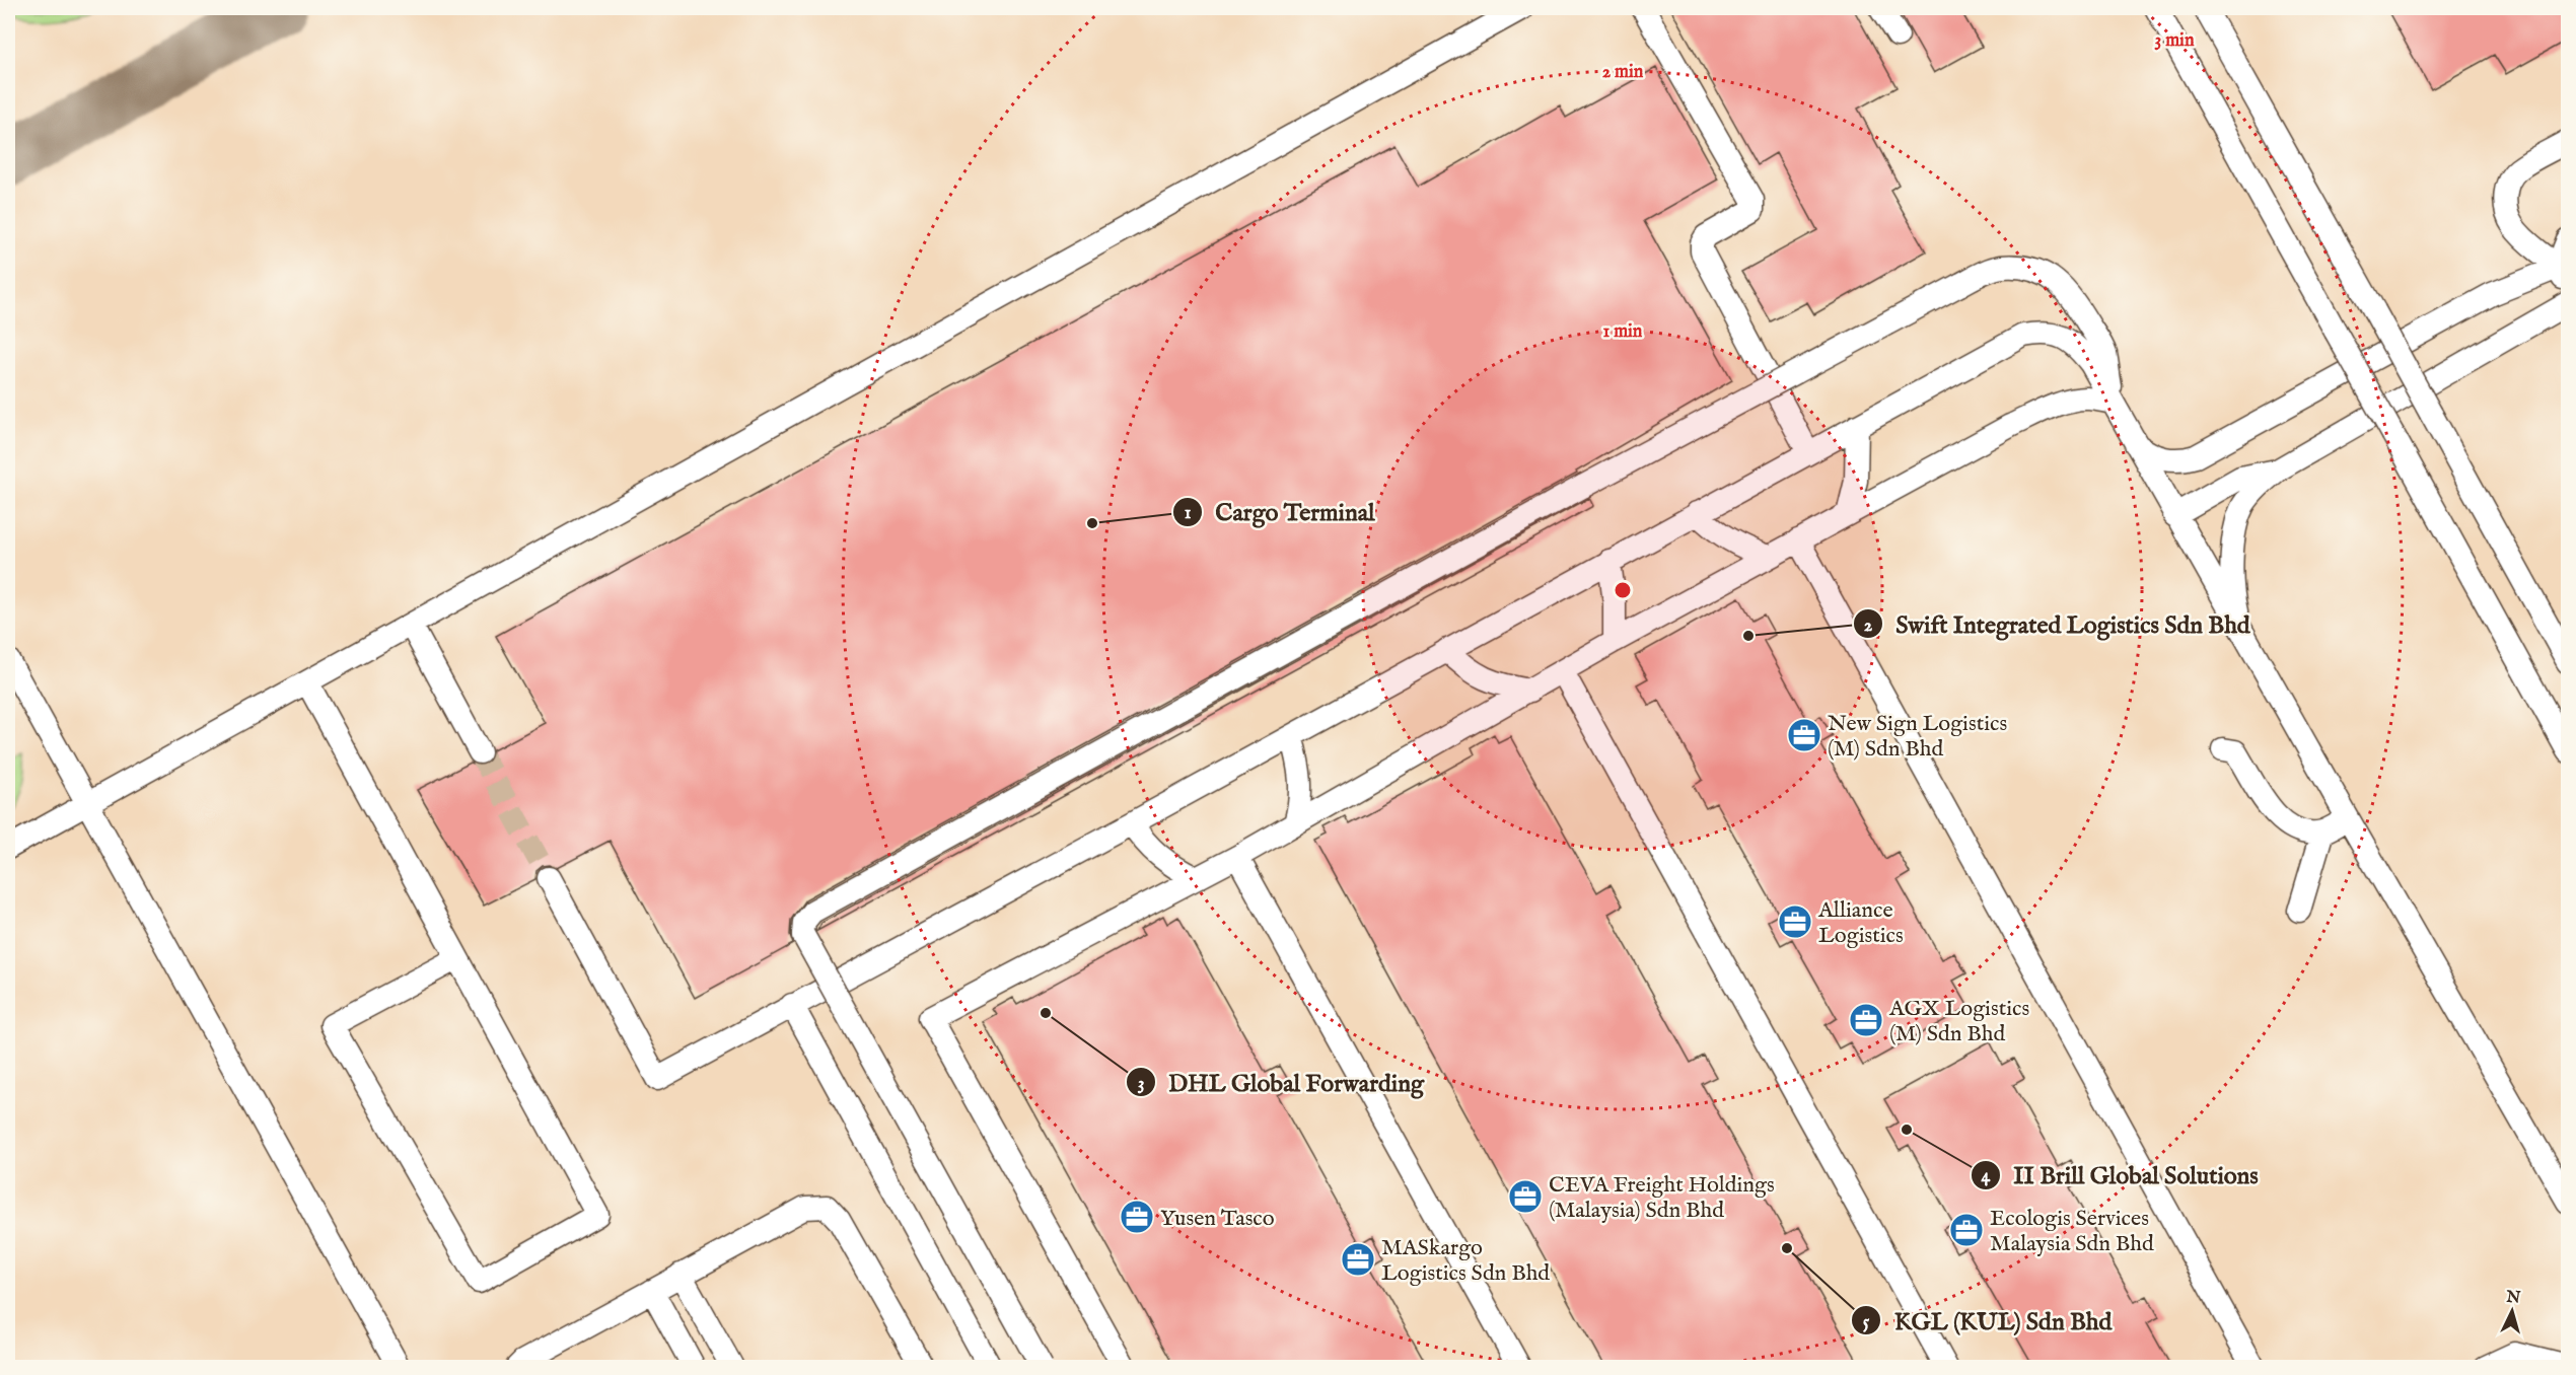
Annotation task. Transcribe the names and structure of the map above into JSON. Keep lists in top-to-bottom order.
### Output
{
  "places": {
    "other": [
      "Cargo Terminal",
      "Swift Integrated Logistics Sdn Bhd",
      "DHL Global Forwarding",
      "II Brill Global Solutions",
      "KGL (KUL) Sdn Bhd"
    ],
    "office": [
      "New Sign Logistics (M) Sdn Bhd",
      "Alliance Logistics",
      "AGX Logistics (M) Sdn Bhd",
      "CEVA Freight Holdings (Malaysia) Sdn Bhd",
      "Yusen Tasco",
      "Ecologis Services Malaysia Sdn Bhd",
      "MASkargo Logistics Sdn Bhd"
    ]
  },
  "north": "top",
  "rings": ["3 min", "2 min", "1 min"]
}
